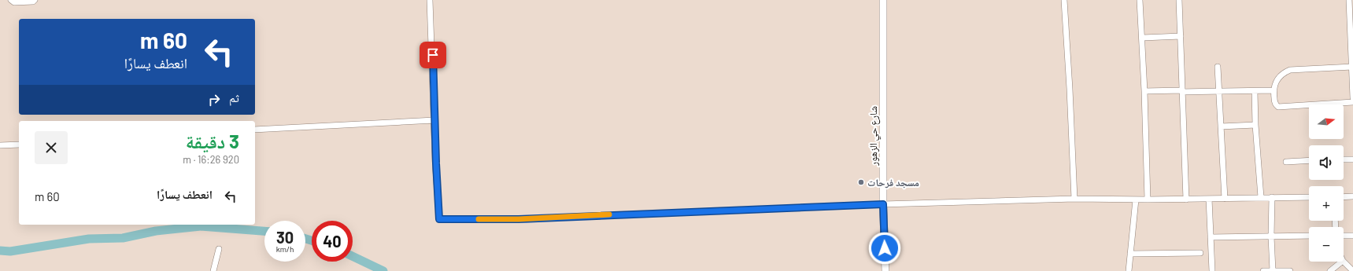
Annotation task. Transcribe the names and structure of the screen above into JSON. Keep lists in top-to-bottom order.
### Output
{
  "streets": {
    "street": ["شارع حي الزهور"]
  },
  "places": ["مسجد فرحات"],
  "north": "right",
  "page": {
    "turn": ["60 m", "انعطف يسارًا"],
    "then": "ثم",
    "map_buttons": ["+", "−"],
    "heading": ["3 دقيقة", "920 m · 16:26"],
    "list": [
      {
        "name": "انعطف يسارًا",
        "value": "60 m"
      }
    ],
    "speed": "30 km/h",
    "limit": "40"
  }
}
